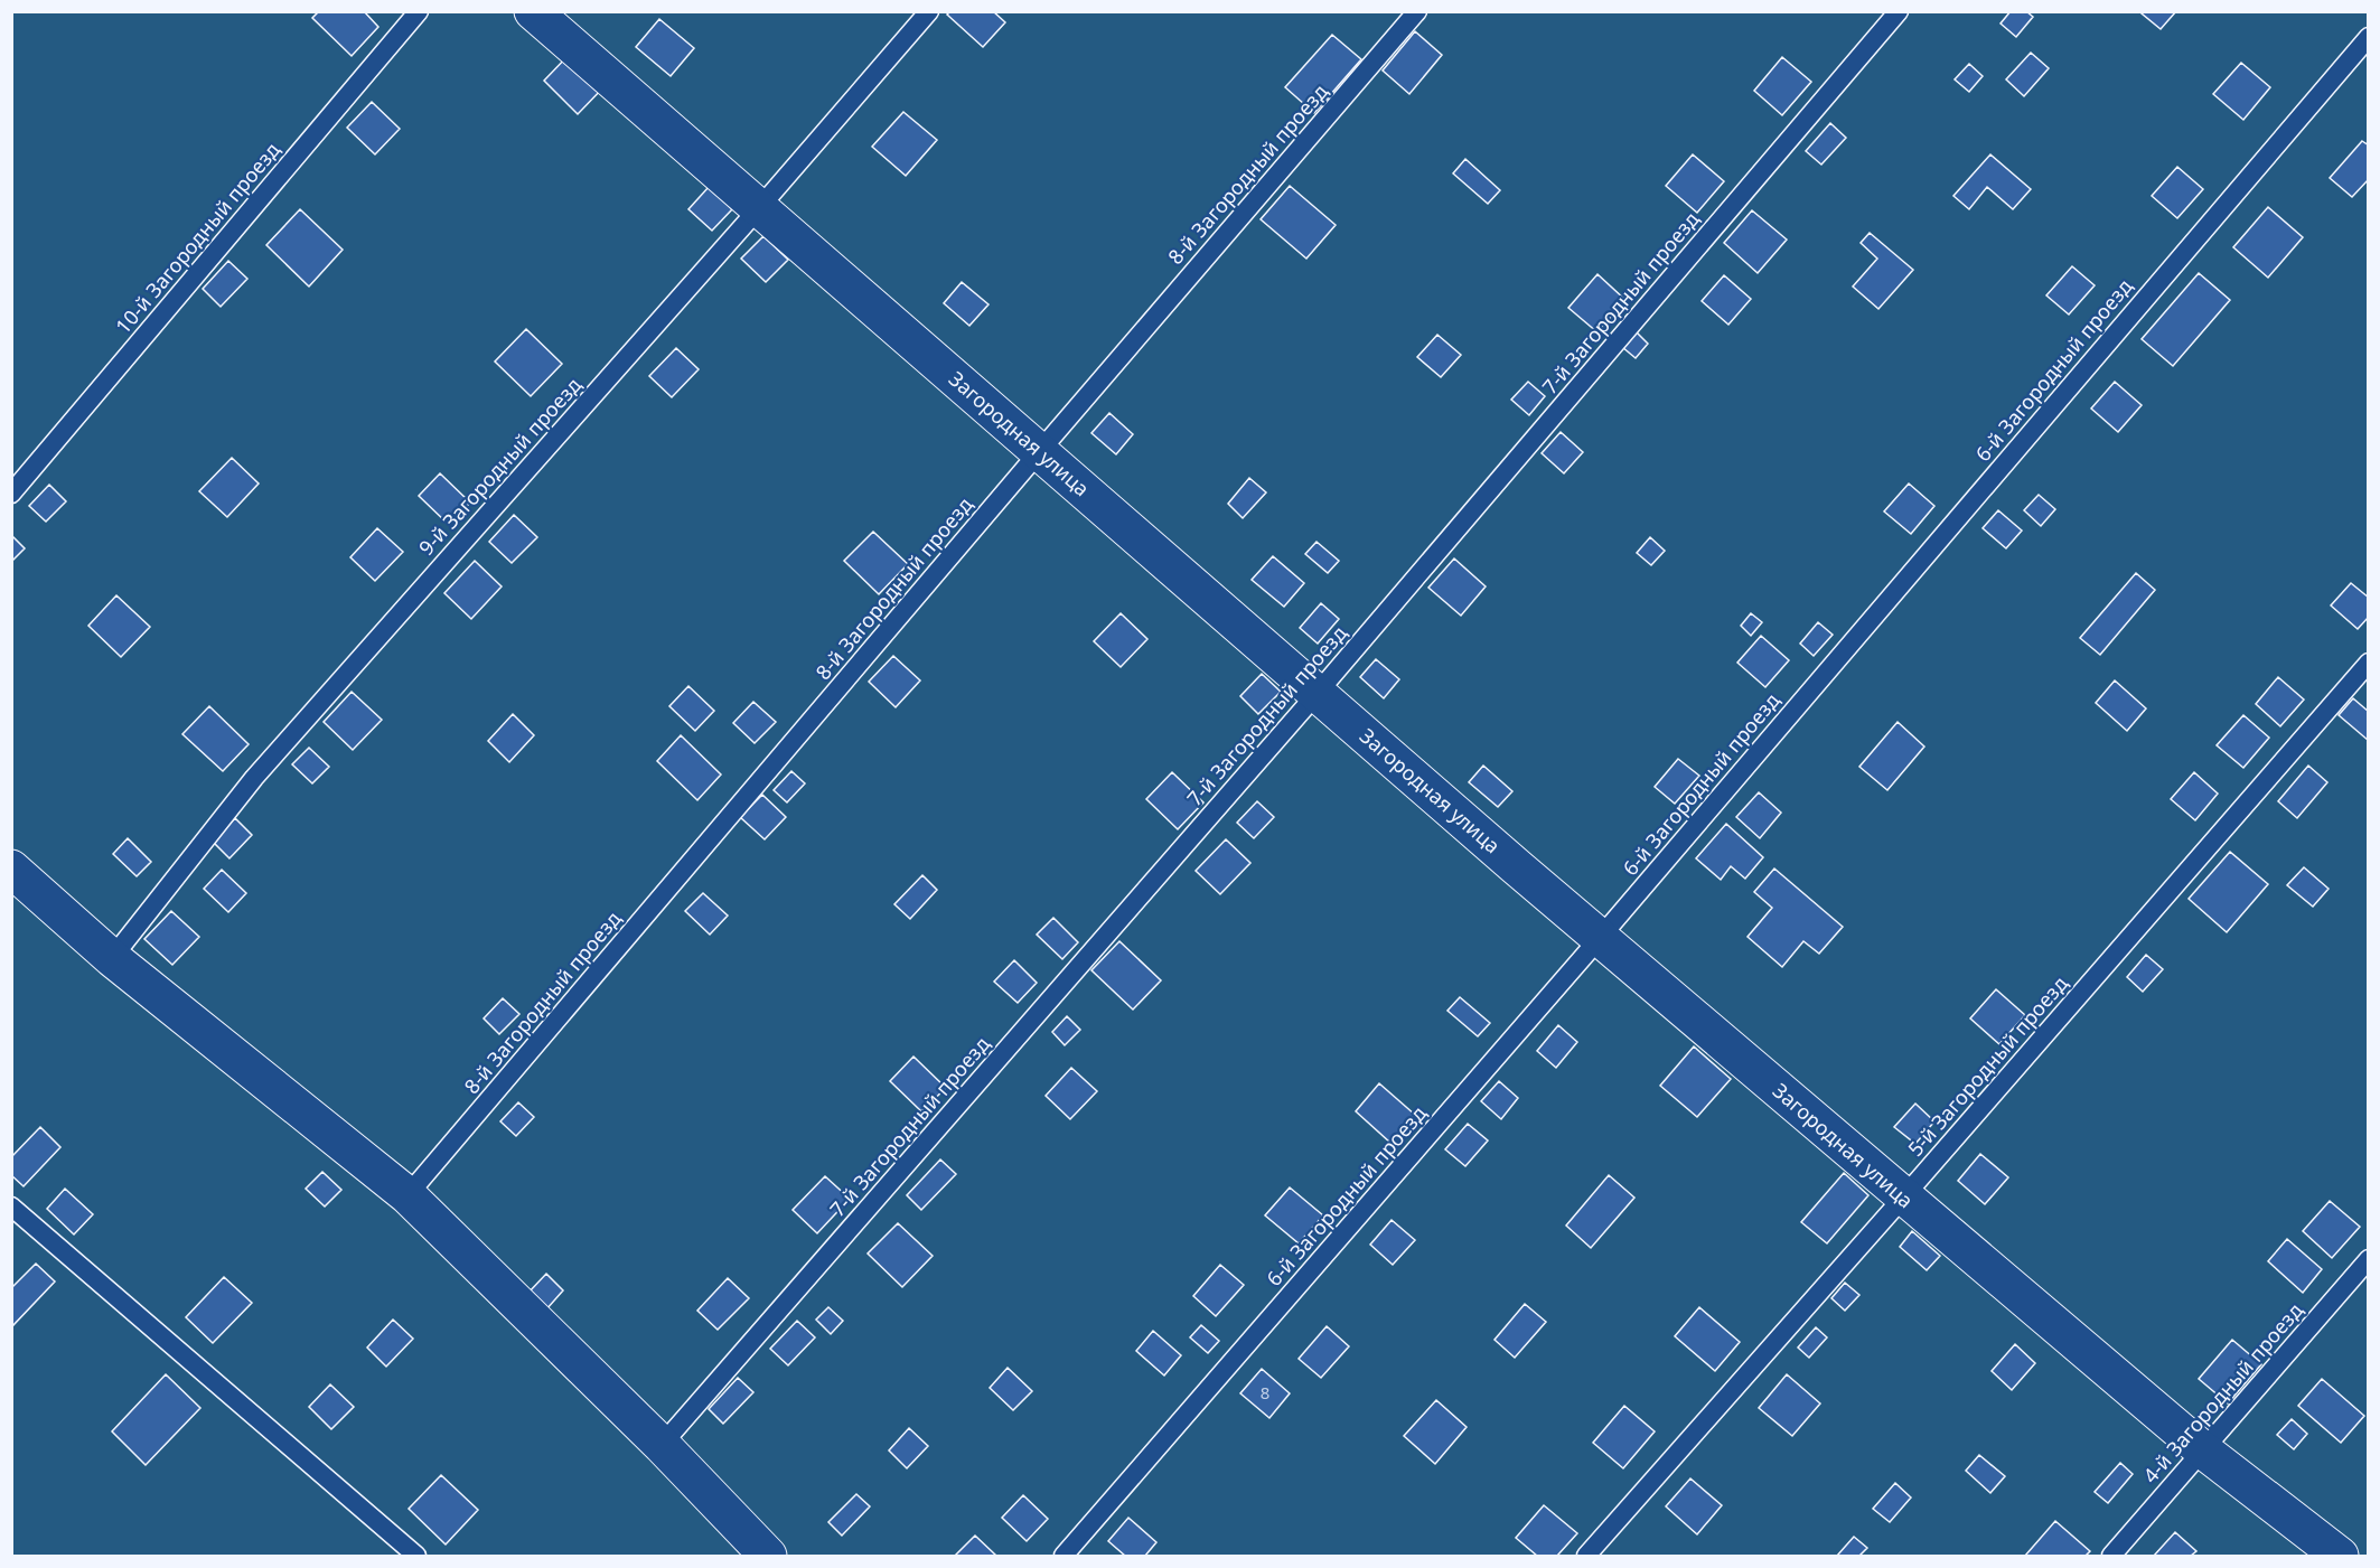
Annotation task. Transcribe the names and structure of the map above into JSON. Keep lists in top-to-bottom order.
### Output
{
  "streets": {
    "street": ["Загородная улица"],
    "lane": [
      "8-й Загородный проезд",
      "10-й Загородный проезд",
      "7-й Загородный проезд",
      "6-й Загородный проезд",
      "9-й Загородный проезд",
      "5-й Загородный проезд",
      "4-й Загородный проезд"
    ]
  },
  "crossings": [
    ["8-й Загородный проезд", "Загородная улица"],
    ["7-й Загородный проезд", "Загородная улица"],
    ["6-й Загородный проезд", "Загородная улица"],
    ["Загородная улица", "9-й Загородный проезд"],
    ["Загородная улица", "5-й Загородный проезд"],
    ["Загородная улица", "4-й Загородный проезд"]
  ],
  "house_numbers": ["8"]
}
